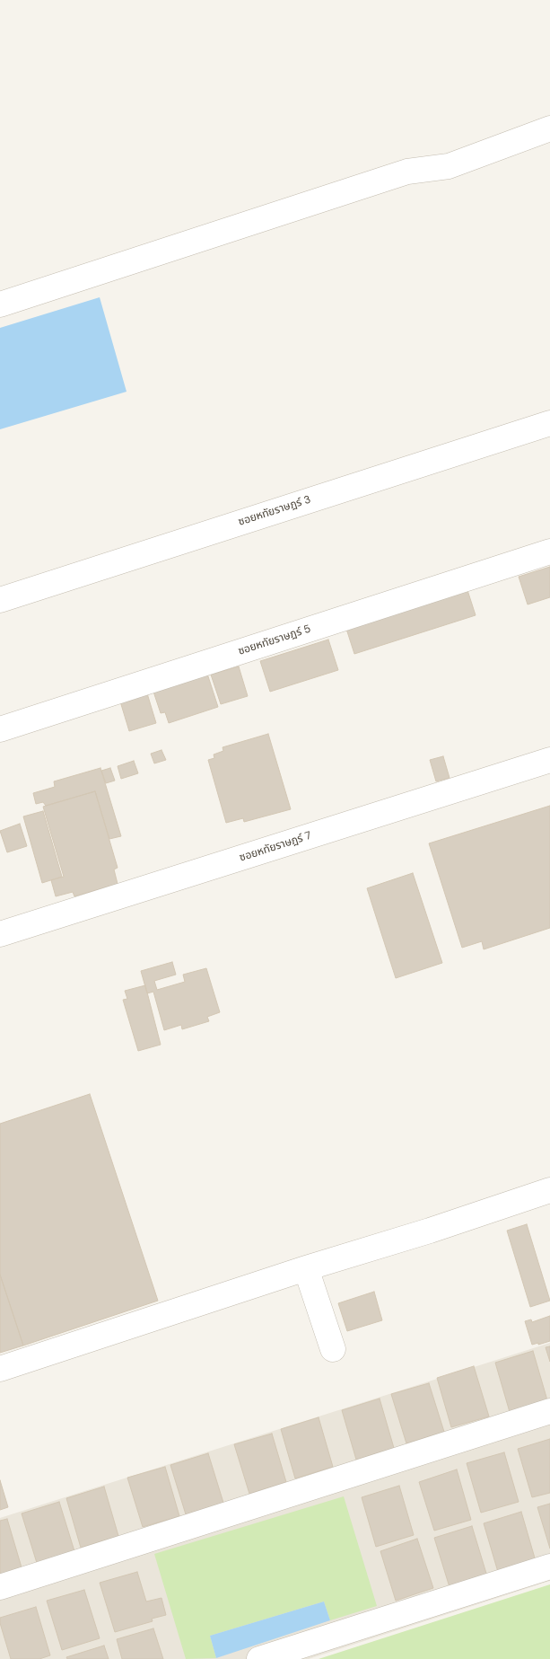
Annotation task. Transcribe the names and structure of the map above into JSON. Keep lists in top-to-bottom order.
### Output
{
  "streets": {
    "street": ["ซอยหทัยราษฎร์ 3", "ซอยหทัยราษฎร์ 5", "ซอยหทัยราษฎร์ 7"]
  }
}
